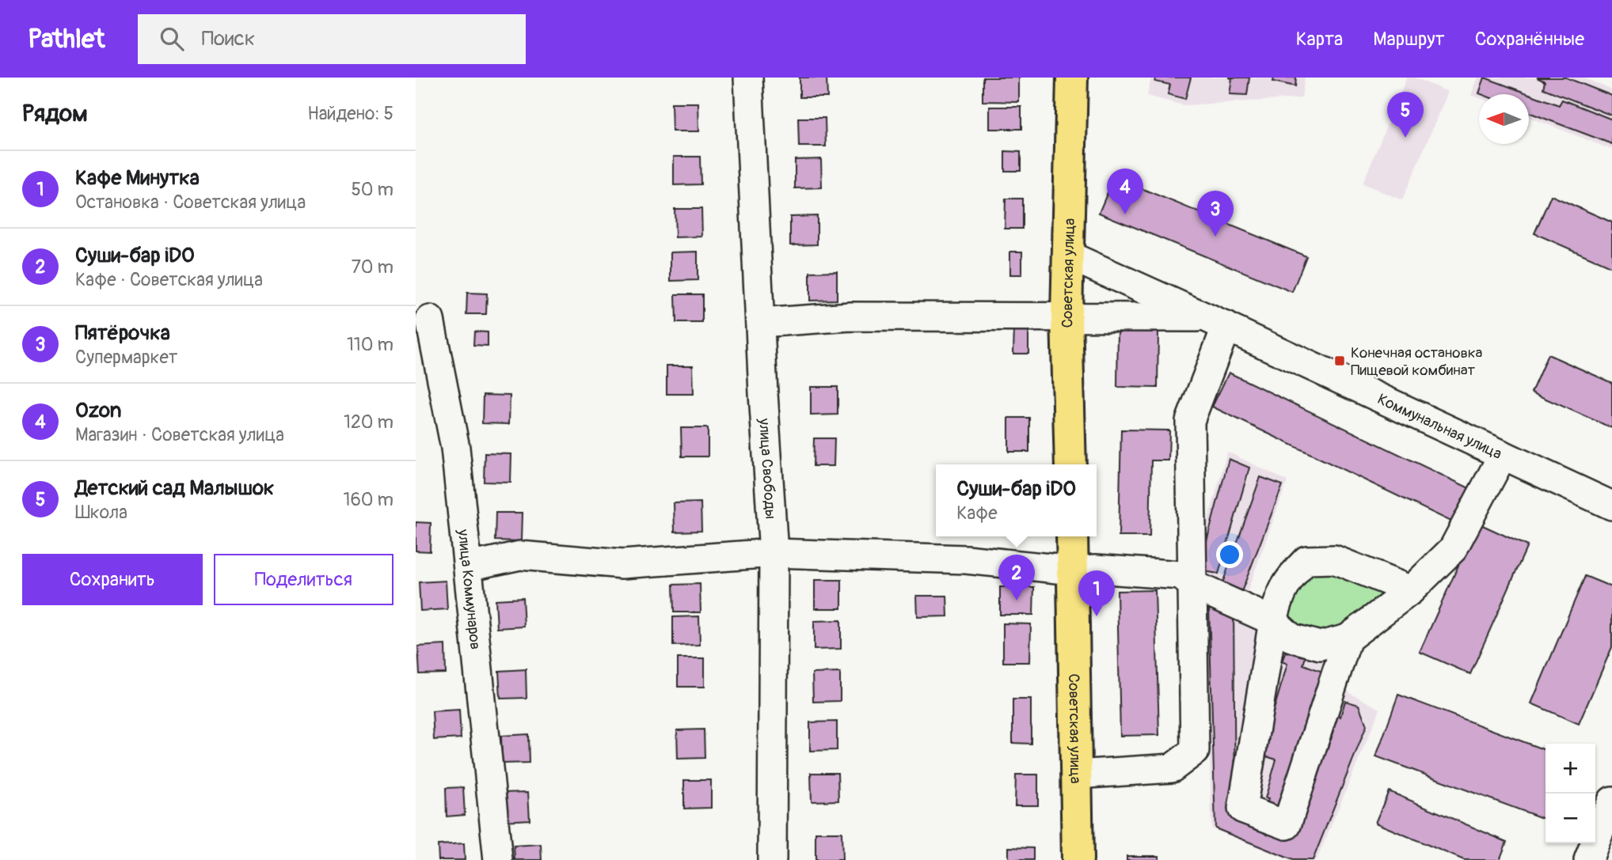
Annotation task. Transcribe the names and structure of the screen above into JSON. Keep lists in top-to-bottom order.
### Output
{
  "streets": {
    "main road": ["Советская улица"],
    "street": ["Коммунальная улица", "улица Свободы", "улица Коммунаров"]
  },
  "crossings": [
    ["Советская улица", "Коммунальная улица"],
    ["Коммунальная улица", "улица Свободы"]
  ],
  "places": {
    "transit": ["Конечная остановка Пищевой комбинат"]
  },
  "north": "left",
  "page": {
    "header": "Pathlet",
    "search": "Поиск",
    "nav": ["Карта", "Маршрут", "Сохранённые"],
    "heading": ["Рядом", "Найдено: 5"],
    "pins": [
      "5",
      "4",
      "3",
      "2",
      "1"
    ],
    "list": [
      {
        "mark": "1",
        "name": "Кафе Минутка",
        "note": "Остановка · Советская улица",
        "value": "50 m"
      },
      {
        "mark": "2",
        "name": "Суши-бар iDO",
        "note": "Кафе · Советская улица",
        "value": "70 m"
      },
      {
        "mark": "3",
        "name": "Пятёрочка",
        "note": "Супермаркет",
        "value": "110 m"
      },
      {
        "mark": "4",
        "name": "Ozon",
        "note": "Магазин · Советская улица",
        "value": "120 m"
      },
      {
        "mark": "5",
        "name": "Детский сад Малышок",
        "note": "Школа",
        "value": "160 m"
      }
    ],
    "popup": ["Суши-бар iDO", "Кафе"],
    "buttons": ["Сохранить", "Поделиться"],
    "map_buttons": ["+", "−"]
  }
}
